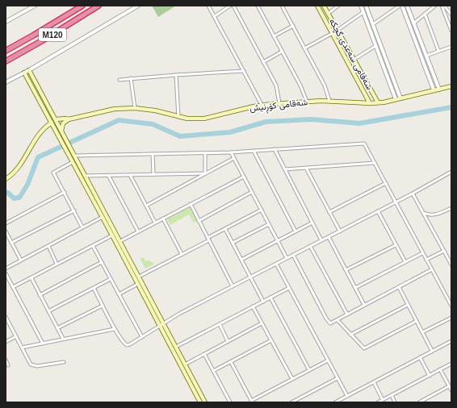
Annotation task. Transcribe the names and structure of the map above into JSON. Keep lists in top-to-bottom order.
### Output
{
  "streets": {
    "highway": ["M120"],
    "main road": ["شەقامی سەعدی گچکە", "شەقامی کۆڕنیش"]
  },
  "crossings": [
    ["شەقامی سەعدی گچکە", "شەقامی کۆڕنیش"]
  ]
}
